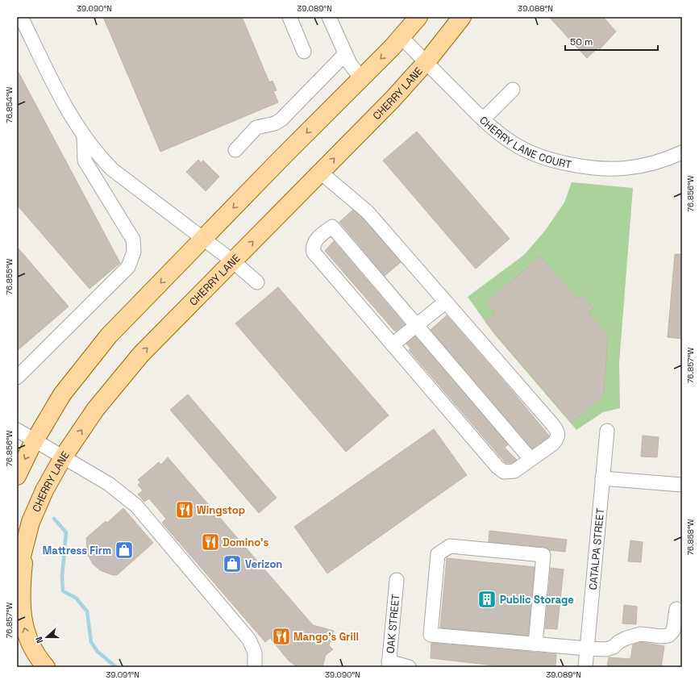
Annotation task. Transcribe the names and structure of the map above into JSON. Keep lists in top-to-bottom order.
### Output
{
  "streets": {
    "main road": ["CHERRY LANE"],
    "street": ["CHERRY LANE COURT", "CATALPA STREET", "OAK STREET"]
  },
  "crossings": [
    ["CHERRY LANE", "CHERRY LANE COURT"]
  ],
  "places": {
    "restaurant": ["Wingstop", "Domino's", "Mango's Grill"],
    "shop": ["Mattress Firm", "Verizon"],
    "building": ["Public Storage"]
  },
  "scale_bar": "50 m",
  "north": "left",
  "coordinates": [
    "39.090°N",
    "39.089°N",
    "39.088°N",
    "76.854°W",
    "76.856°W",
    "76.855°W",
    "76.857°W",
    "76.858°W",
    "39.091°N"
  ]
}
